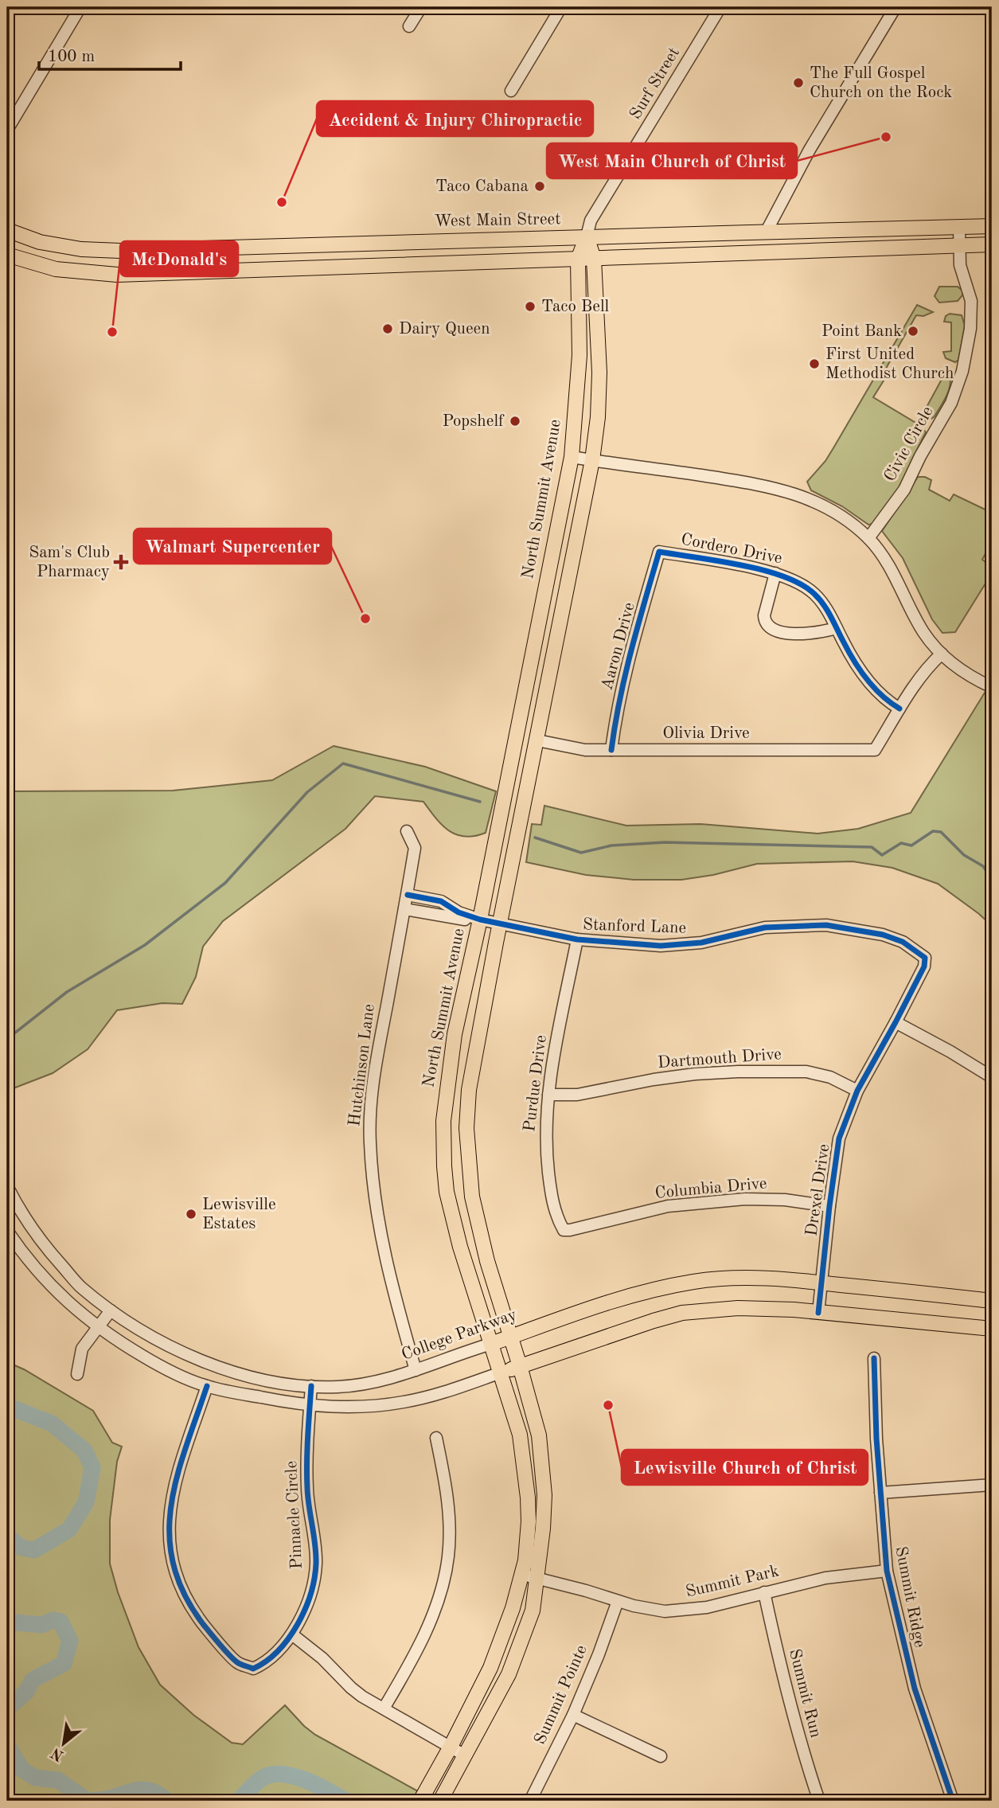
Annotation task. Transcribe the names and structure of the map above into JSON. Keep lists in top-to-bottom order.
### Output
{
  "streets": {
    "main road": ["West Main Street", "North Summit Avenue", "College Parkway"],
    "street": [
      "Surf Street",
      "Civic Circle",
      "Cordero Drive",
      "Aaron Drive",
      "Olivia Drive",
      "Stanford Lane",
      "Dartmouth Drive",
      "Hutchinson Lane",
      "Purdue Drive",
      "Columbia Drive",
      "Drexel Drive",
      "Pinnacle Circle",
      "Summit Park",
      "Summit Ridge",
      "Summit Run",
      "Summit Pointe"
    ]
  },
  "crossings": [
    ["Surf Street", "West Main Street"],
    ["Surf Street", "North Summit Avenue"],
    ["West Main Street", "Civic Circle"],
    ["West Main Street", "North Summit Avenue"],
    ["North Summit Avenue", "Stanford Lane"],
    ["North Summit Avenue", "College Parkway"],
    ["North Summit Avenue", "Summit Park"],
    ["Cordero Drive", "Aaron Drive"],
    ["Cordero Drive", "Olivia Drive"],
    ["Aaron Drive", "Olivia Drive"],
    ["Stanford Lane", "Hutchinson Lane"],
    ["Stanford Lane", "Purdue Drive"],
    ["Stanford Lane", "Drexel Drive"],
    ["Dartmouth Drive", "Purdue Drive"],
    ["Dartmouth Drive", "Drexel Drive"],
    ["Hutchinson Lane", "College Parkway"],
    ["Purdue Drive", "Columbia Drive"],
    ["Columbia Drive", "Drexel Drive"],
    ["Drexel Drive", "College Parkway"],
    ["College Parkway", "Pinnacle Circle"],
    ["Summit Park", "Summit Ridge"],
    ["Summit Park", "Summit Run"],
    ["Summit Park", "Summit Pointe"]
  ],
  "places": {
    "other": [
      "The Full Gospel Church on the Rock",
      "West Main Church of Christ",
      "Taco Cabana",
      "Accident & Injury Chiropractic",
      "Taco Bell",
      "Dairy Queen",
      "Point Bank",
      "McDonald's",
      "First United Methodist Church",
      "Popshelf",
      "Walmart Supercenter",
      "Lewisville Estates",
      "Lewisville Church of Christ"
    ],
    "health": ["Sam's Club Pharmacy"]
  },
  "scale_bar": "100 m",
  "north": "bottom left"
}
